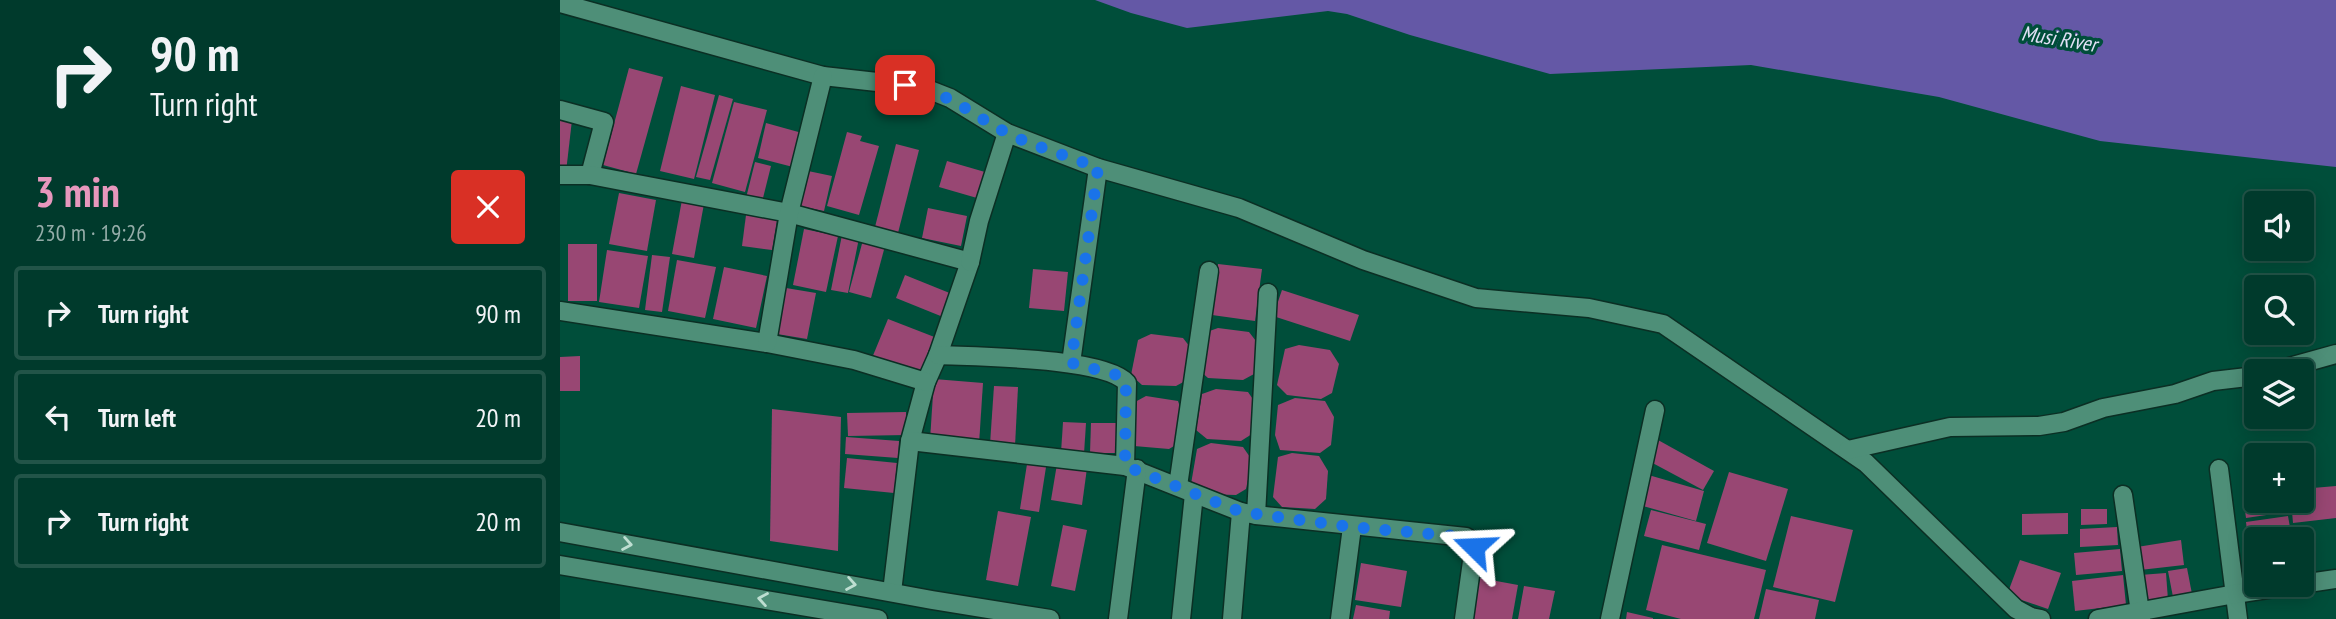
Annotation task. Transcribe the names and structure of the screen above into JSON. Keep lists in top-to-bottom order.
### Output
{
  "water": ["Musi River"],
  "page": {
    "turn": ["90 m", "Turn right"],
    "heading": ["3 min", "230 m · 19:26"],
    "map_buttons": ["+", "−"],
    "list": [
      {
        "name": "Turn right",
        "value": "90 m"
      },
      {
        "name": "Turn left",
        "value": "20 m"
      },
      {
        "name": "Turn right",
        "value": "20 m"
      }
    ]
  }
}
